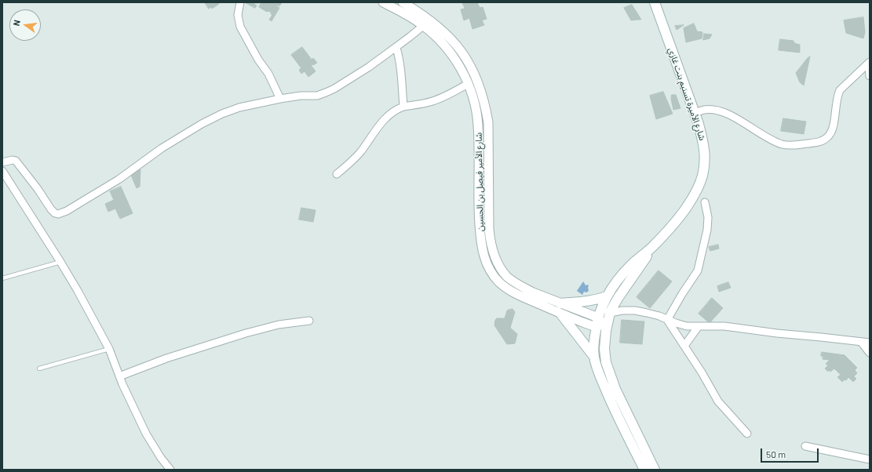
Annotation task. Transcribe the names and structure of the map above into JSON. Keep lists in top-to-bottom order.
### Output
{
  "streets": {
    "main road": ["شارع الأميرة تسنيم بنت غازي"],
    "street": ["شارع الأمير فيصل بن الحسين"]
  },
  "crossings": [
    ["شارع الأميرة تسنيم بنت غازي", "شارع الأمير فيصل بن الحسين"]
  ],
  "scale_bar": "50 m",
  "north": "left"
}
